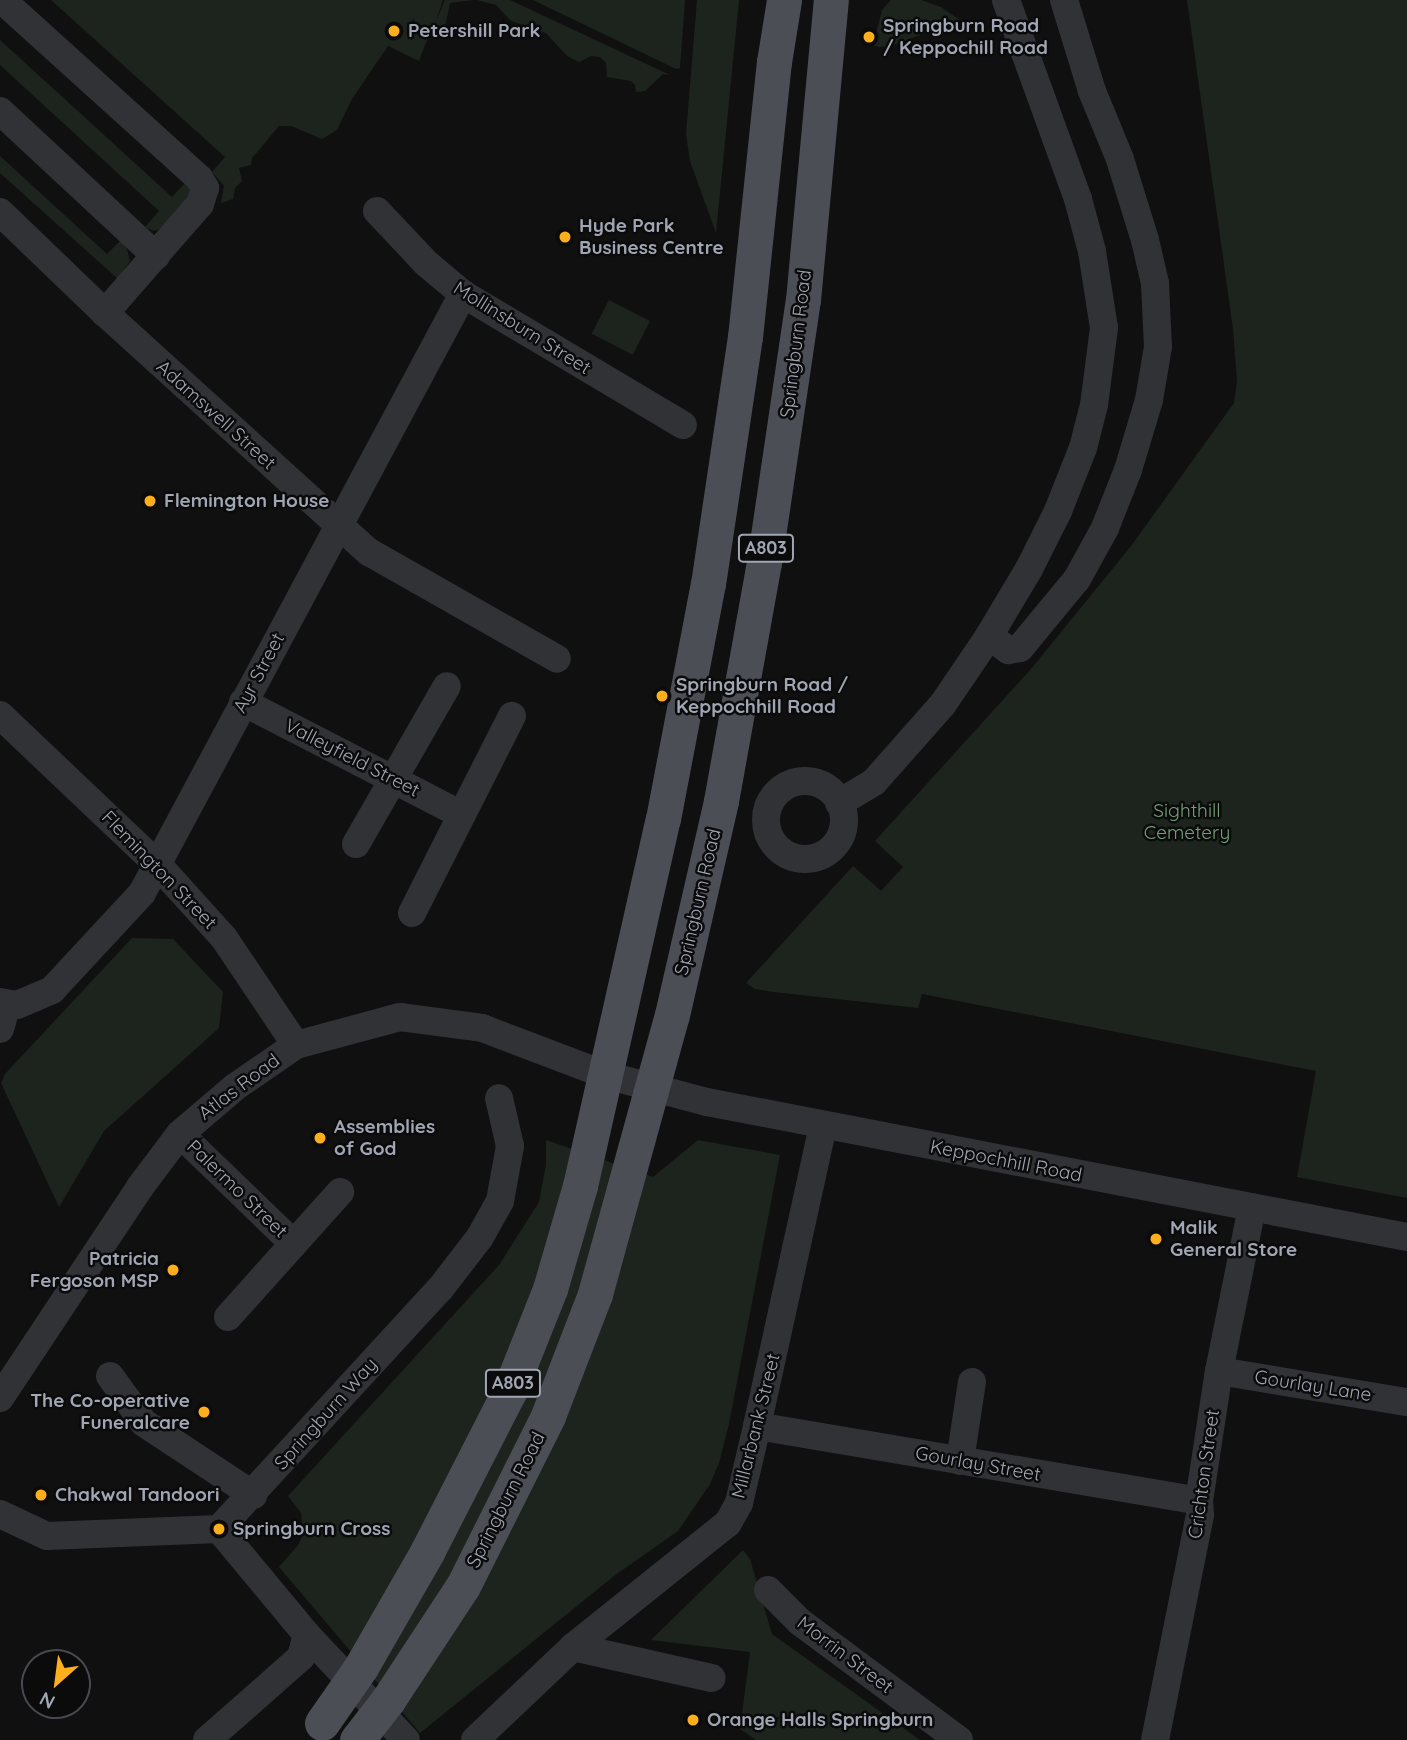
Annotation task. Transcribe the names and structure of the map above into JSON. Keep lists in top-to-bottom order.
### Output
{
  "streets": {
    "main road": ["Springburn Road", "A803"],
    "street": [
      "Mollinsburn Street",
      "Adamswell Street",
      "Ayr Street",
      "Valleyfield Street",
      "Flemington Street",
      "Atlas Road",
      "Keppochhill Road",
      "Palermo Street",
      "Gourlay Lane",
      "Springburn Way",
      "Millarbank Street",
      "Gourlay Street",
      "Crichton Street",
      "Morrin Street"
    ]
  },
  "crossings": [
    ["Mollinsburn Street", "Ayr Street"],
    ["Springburn Road", "Keppochhill Road"],
    ["Adamswell Street", "Ayr Street"],
    ["A803", "Atlas Road"],
    ["A803", "Keppochhill Road"],
    ["Ayr Street", "Valleyfield Street"],
    ["Ayr Street", "Flemington Street"],
    ["Flemington Street", "Atlas Road"],
    ["Atlas Road", "Keppochhill Road"],
    ["Atlas Road", "Palermo Street"],
    ["Keppochhill Road", "Millarbank Street"],
    ["Keppochhill Road", "Crichton Street"],
    ["Gourlay Lane", "Crichton Street"],
    ["Millarbank Street", "Gourlay Street"],
    ["Gourlay Street", "Crichton Street"]
  ],
  "parks": ["Sighthill Cemetery"],
  "places": [
    "Petershill Park",
    "Springburn Road / Keppochill Road",
    "Hyde Park Business Centre",
    "Flemington House",
    "Springburn Road / Keppochhill Road",
    "Assemblies of God",
    "Malik General Store",
    "Patricia Fergoson MSP",
    "The Co-operative Funeralcare",
    "Chakwal Tandoori",
    "Springburn Cross",
    "Orange Halls Springburn"
  ],
  "north": "bottom left"
}
